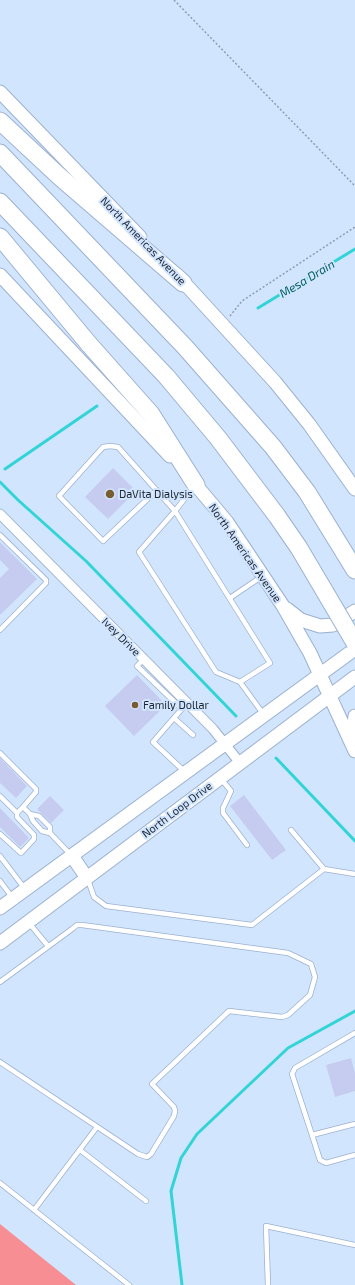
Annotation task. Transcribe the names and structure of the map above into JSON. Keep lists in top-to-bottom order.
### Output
{
  "streets": {
    "main road": ["North Americas Avenue", "North Loop Drive"],
    "street": ["Ivey Drive"]
  },
  "crossings": [
    ["North Americas Avenue", "North Loop Drive"],
    ["Ivey Drive", "North Loop Drive"]
  ],
  "water": ["Mesa Drain"],
  "places": ["DaVita Dialysis", "Family Dollar"]
}
